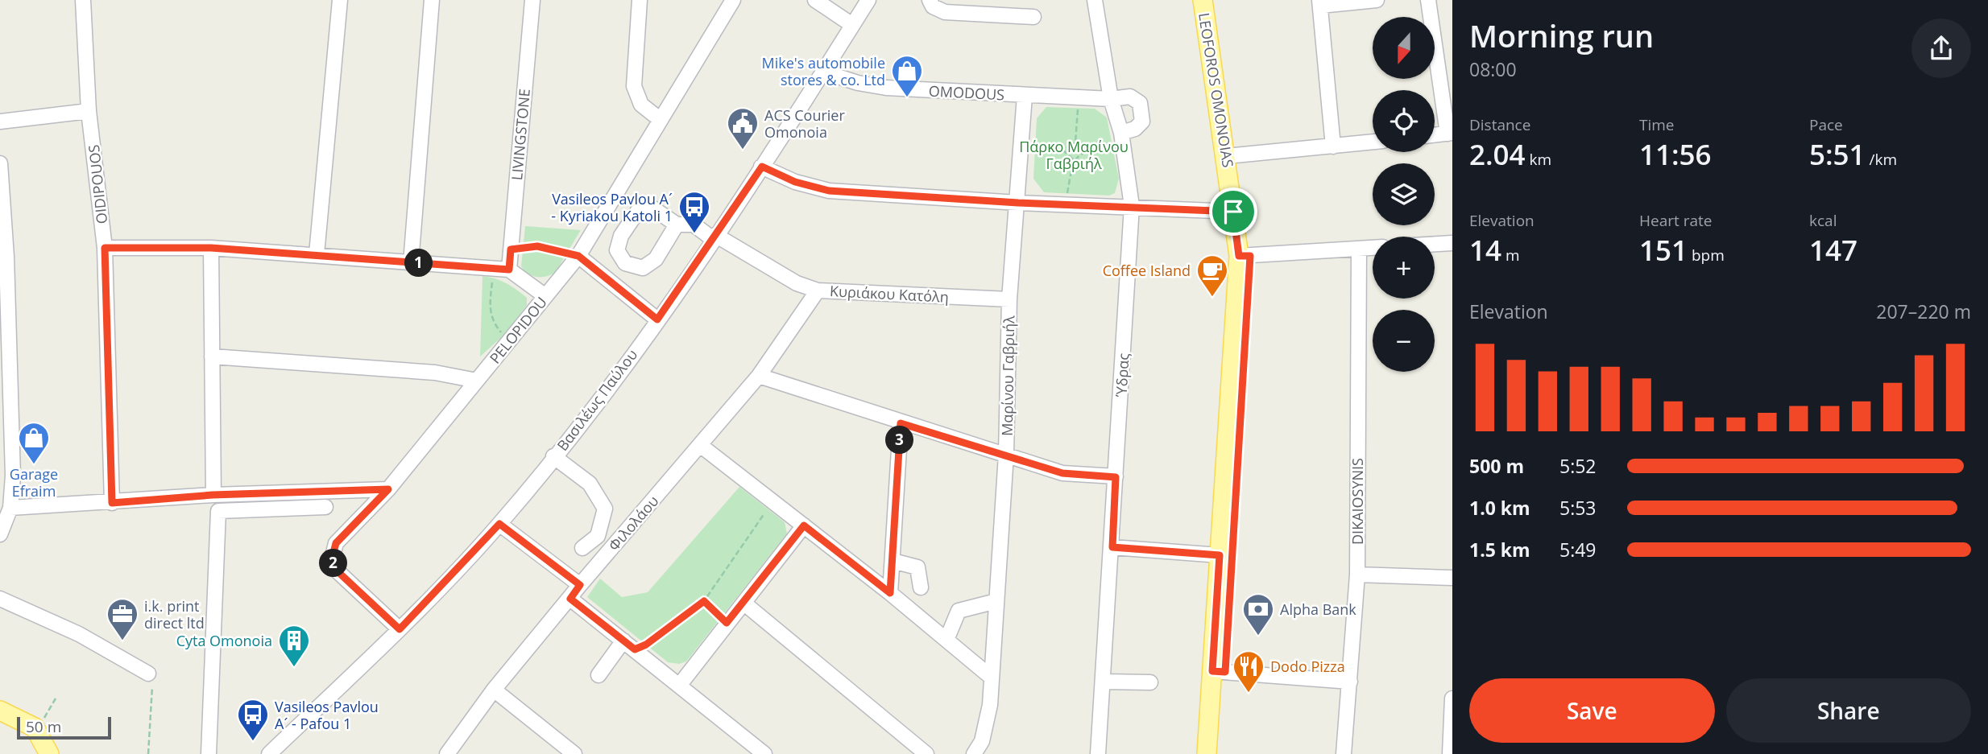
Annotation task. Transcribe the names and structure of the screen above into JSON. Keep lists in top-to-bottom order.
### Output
{
  "streets": {
    "main road": ["LEOFOROS OMONOIAS"],
    "street": [
      "OMODOUS",
      "LIVINGSTONE",
      "OIDIPOUOS",
      "Κυριάκου Κατόλη",
      "PELOPIDOU",
      "Ύδρας",
      "Μαρίνου Γαβριήλ",
      "Βασιλέως Παύλου",
      "DIKAIOSYNIS",
      "Φιλολάου"
    ]
  },
  "crossings": [
    ["OMODOUS", "Ύδρας"],
    ["OMODOUS", "Μαρίνου Γαβριήλ"],
    ["OMODOUS", "Βασιλέως Παύλου"],
    ["Κυριάκου Κατόλη", "Μαρίνου Γαβριήλ"],
    ["Κυριάκου Κατόλη", "Βασιλέως Παύλου"],
    ["Κυριάκου Κατόλη", "Φιλολάου"],
    ["PELOPIDOU", "Βασιλέως Παύλου"]
  ],
  "parks": ["Πάρκο Μαρίνου Γαβριήλ"],
  "places": {
    "shop": ["Mike's automobile stores & co. Ltd", "Garage Efraim"],
    "public building": ["ACS Courier Omonoia"],
    "bus stop": ["Vasileos Pavlou A´ - Kyriakou Katoli 1", "Vasileos Pavlou A´ - Pafou 1"],
    "cafe": ["Coffee Island"],
    "bank": ["Alpha Bank"],
    "office": ["i.k. print direct ltd"],
    "building": ["Cyta Omonoia"],
    "restaurant": ["Dodo Pizza"]
  },
  "scale_bar": "50 m",
  "north": "bottom",
  "page": {
    "heading": ["Morning run", "08:00"],
    "map_buttons": ["+", "−"],
    "stats": [
      ["Distance", "2.04 km"],
      ["Time", "11:56"],
      ["Pace", "5:51 /km"],
      ["Elevation", "14 m"],
      ["Heart rate", "151 bpm"],
      ["kcal", "147"]
    ],
    "pins": ["1", "3", "2"],
    "chart": ["Elevation", "207–220 m"],
    "list": [
      {
        "name": "500 m",
        "note": "5:52"
      },
      {
        "name": "1.0 km",
        "note": "5:53"
      },
      {
        "name": "1.5 km",
        "note": "5:49"
      }
    ],
    "buttons": ["Save", "Share"],
    "scale": "50 m"
  }
}
